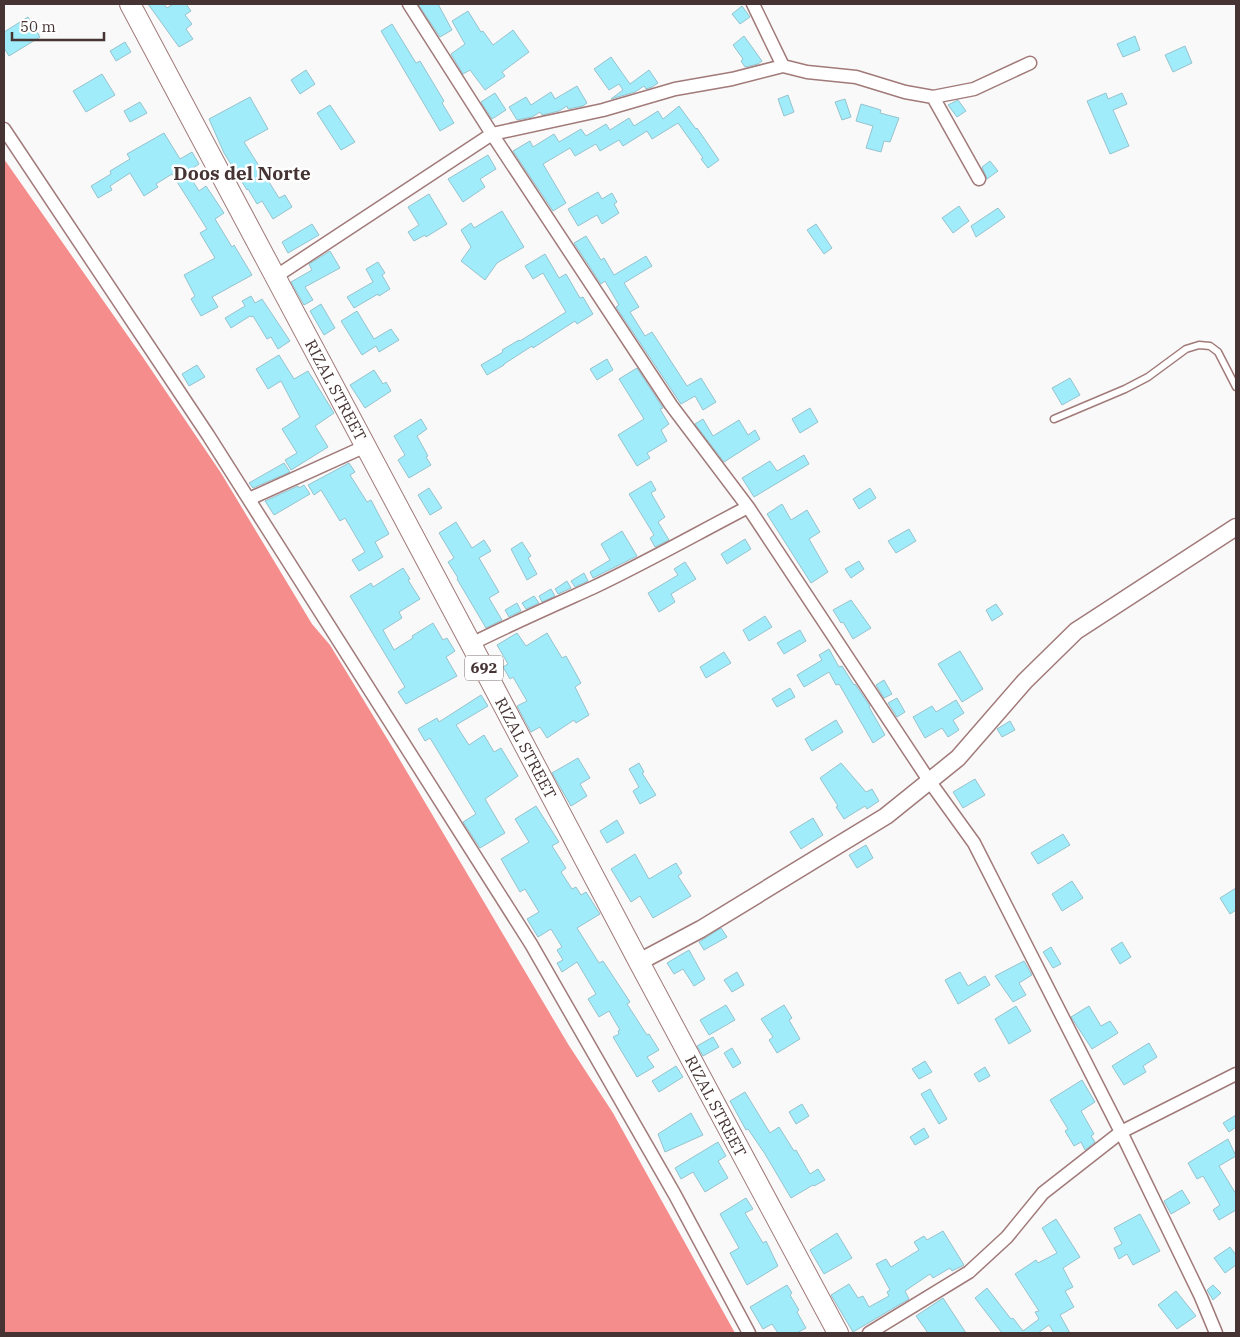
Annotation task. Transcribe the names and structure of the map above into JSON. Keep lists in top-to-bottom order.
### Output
{
  "streets": {
    "main road": ["RIZAL STREET", "692"]
  },
  "districts": ["Doos del Norte"],
  "scale_bar": "50 m"
}
